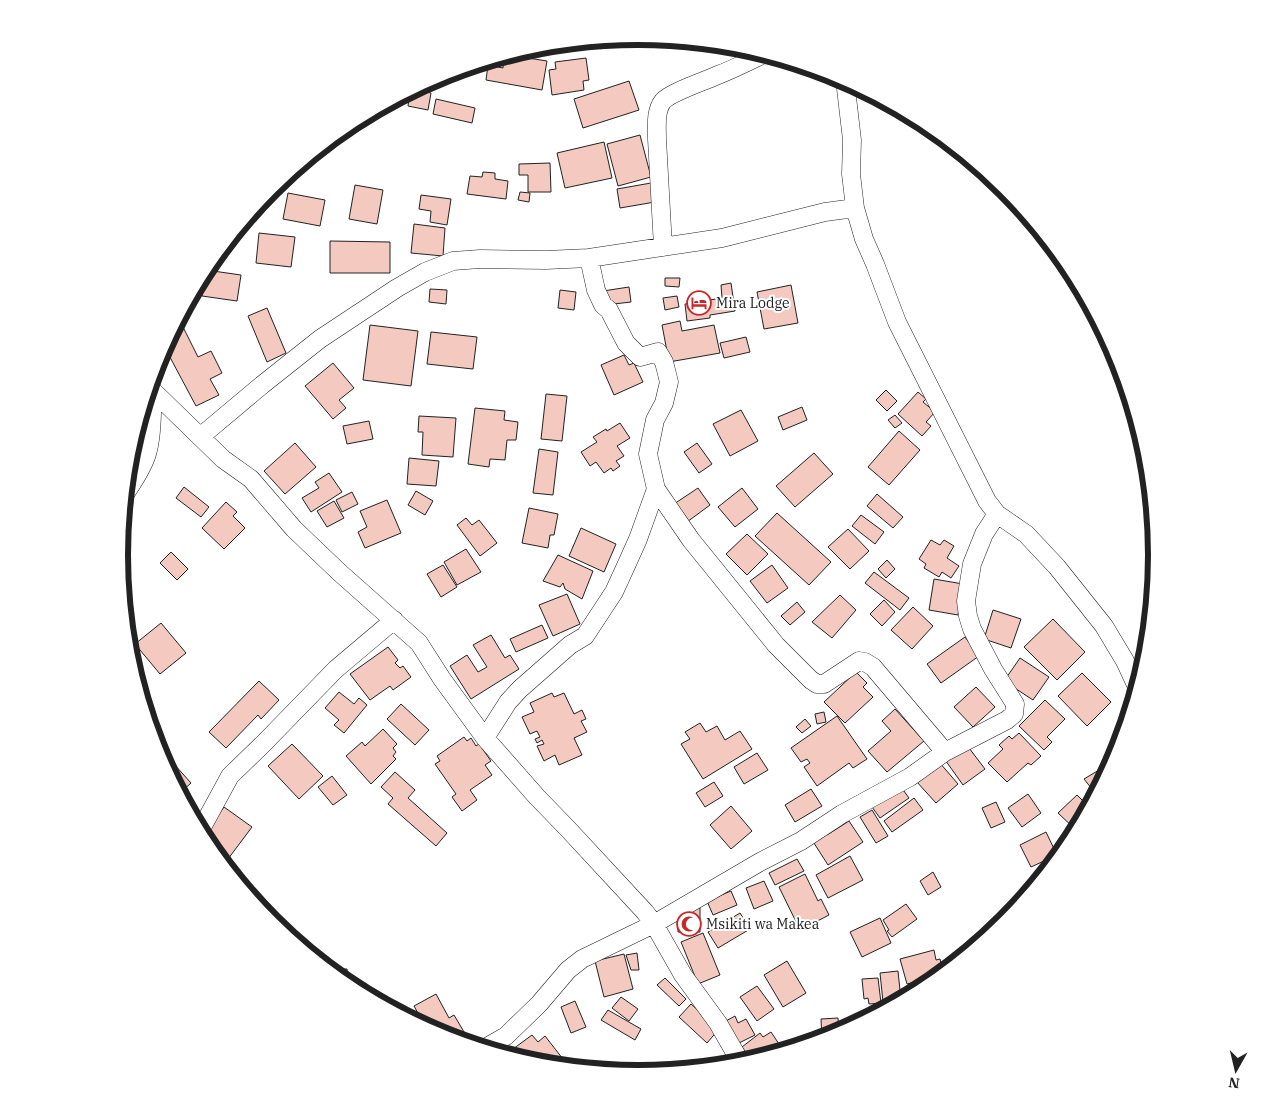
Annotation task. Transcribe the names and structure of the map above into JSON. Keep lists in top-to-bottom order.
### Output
{
  "places": {
    "hotel": ["Mira Lodge"],
    "mosque": ["Msikiti wa Makea"]
  },
  "north": "bottom"
}
